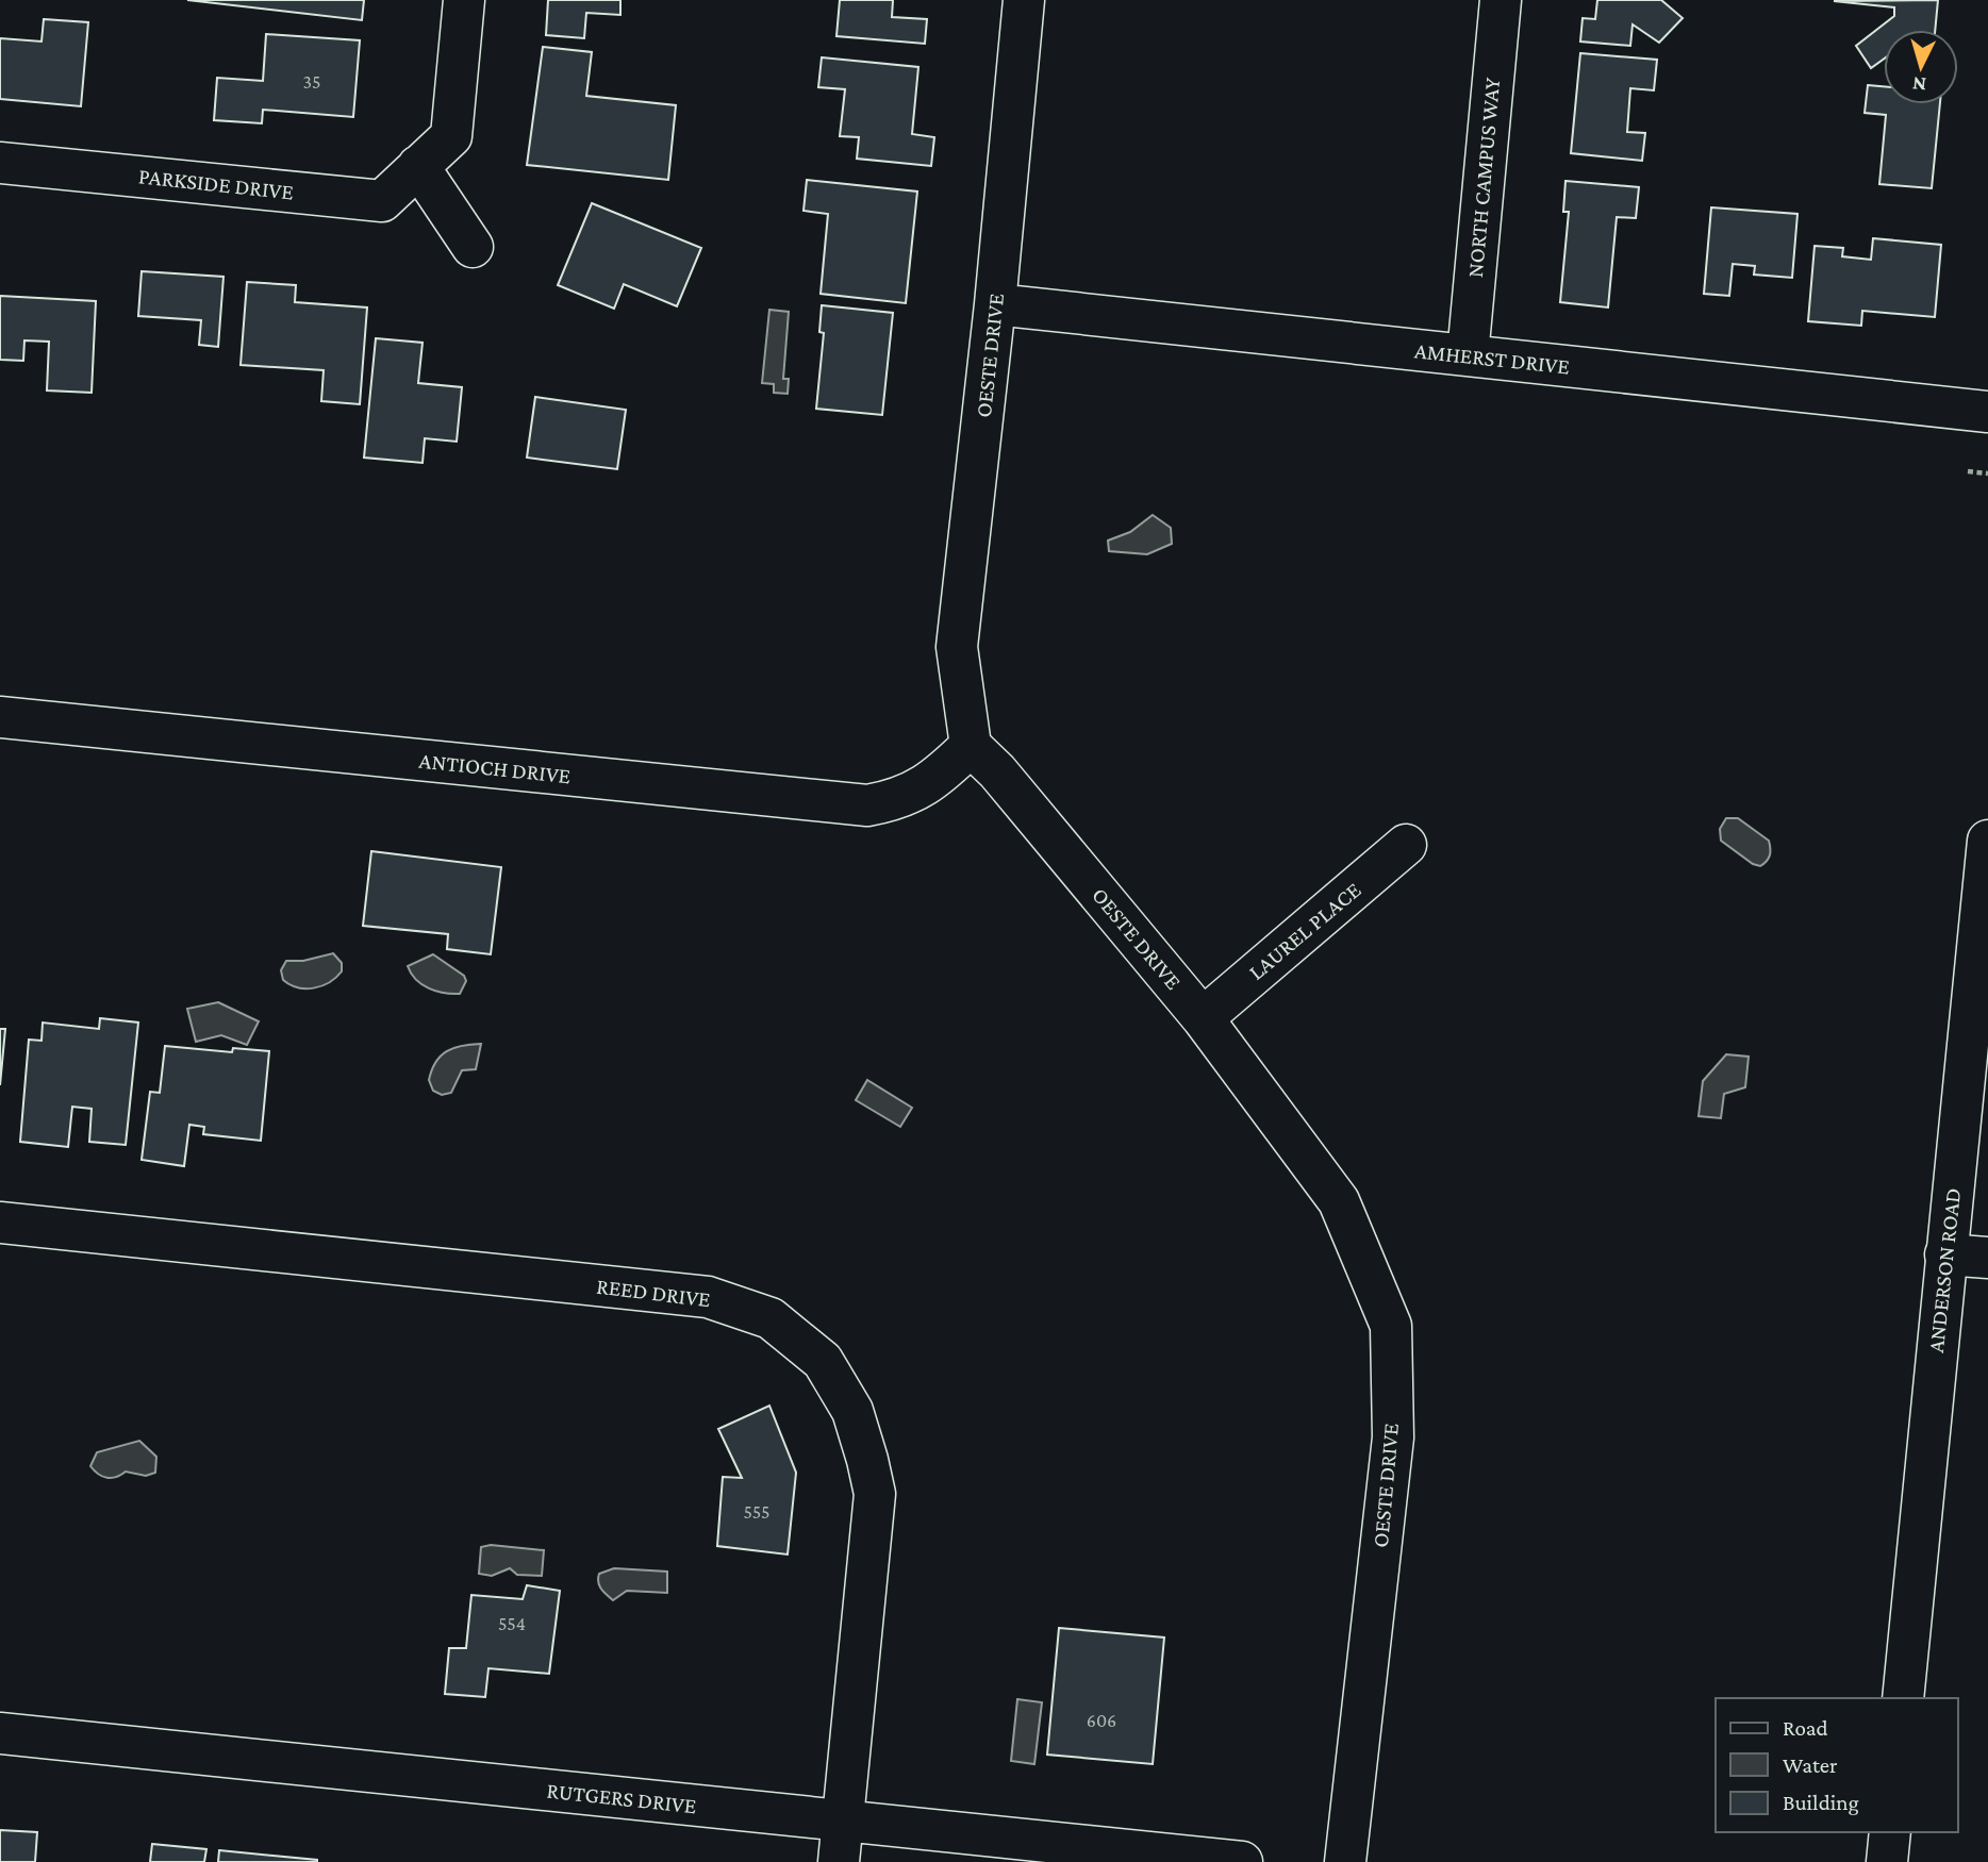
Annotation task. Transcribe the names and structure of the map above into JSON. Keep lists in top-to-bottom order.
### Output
{
  "streets": {
    "street": [
      "NORTH CAMPUS WAY",
      "PARKSIDE DRIVE",
      "OESTE DRIVE",
      "AMHERST DRIVE",
      "ANTIOCH DRIVE",
      "LAUREL PLACE",
      "ANDERSON ROAD",
      "REED DRIVE",
      "RUTGERS DRIVE"
    ]
  },
  "crossings": [
    ["NORTH CAMPUS WAY", "AMHERST DRIVE"],
    ["OESTE DRIVE", "AMHERST DRIVE"],
    ["OESTE DRIVE", "ANTIOCH DRIVE"],
    ["OESTE DRIVE", "LAUREL PLACE"],
    ["REED DRIVE", "RUTGERS DRIVE"]
  ],
  "house_numbers": [
    "35",
    "555",
    "554",
    "606"
  ],
  "legend": ["Road", "Water", "Building"],
  "north": "bottom"
}
